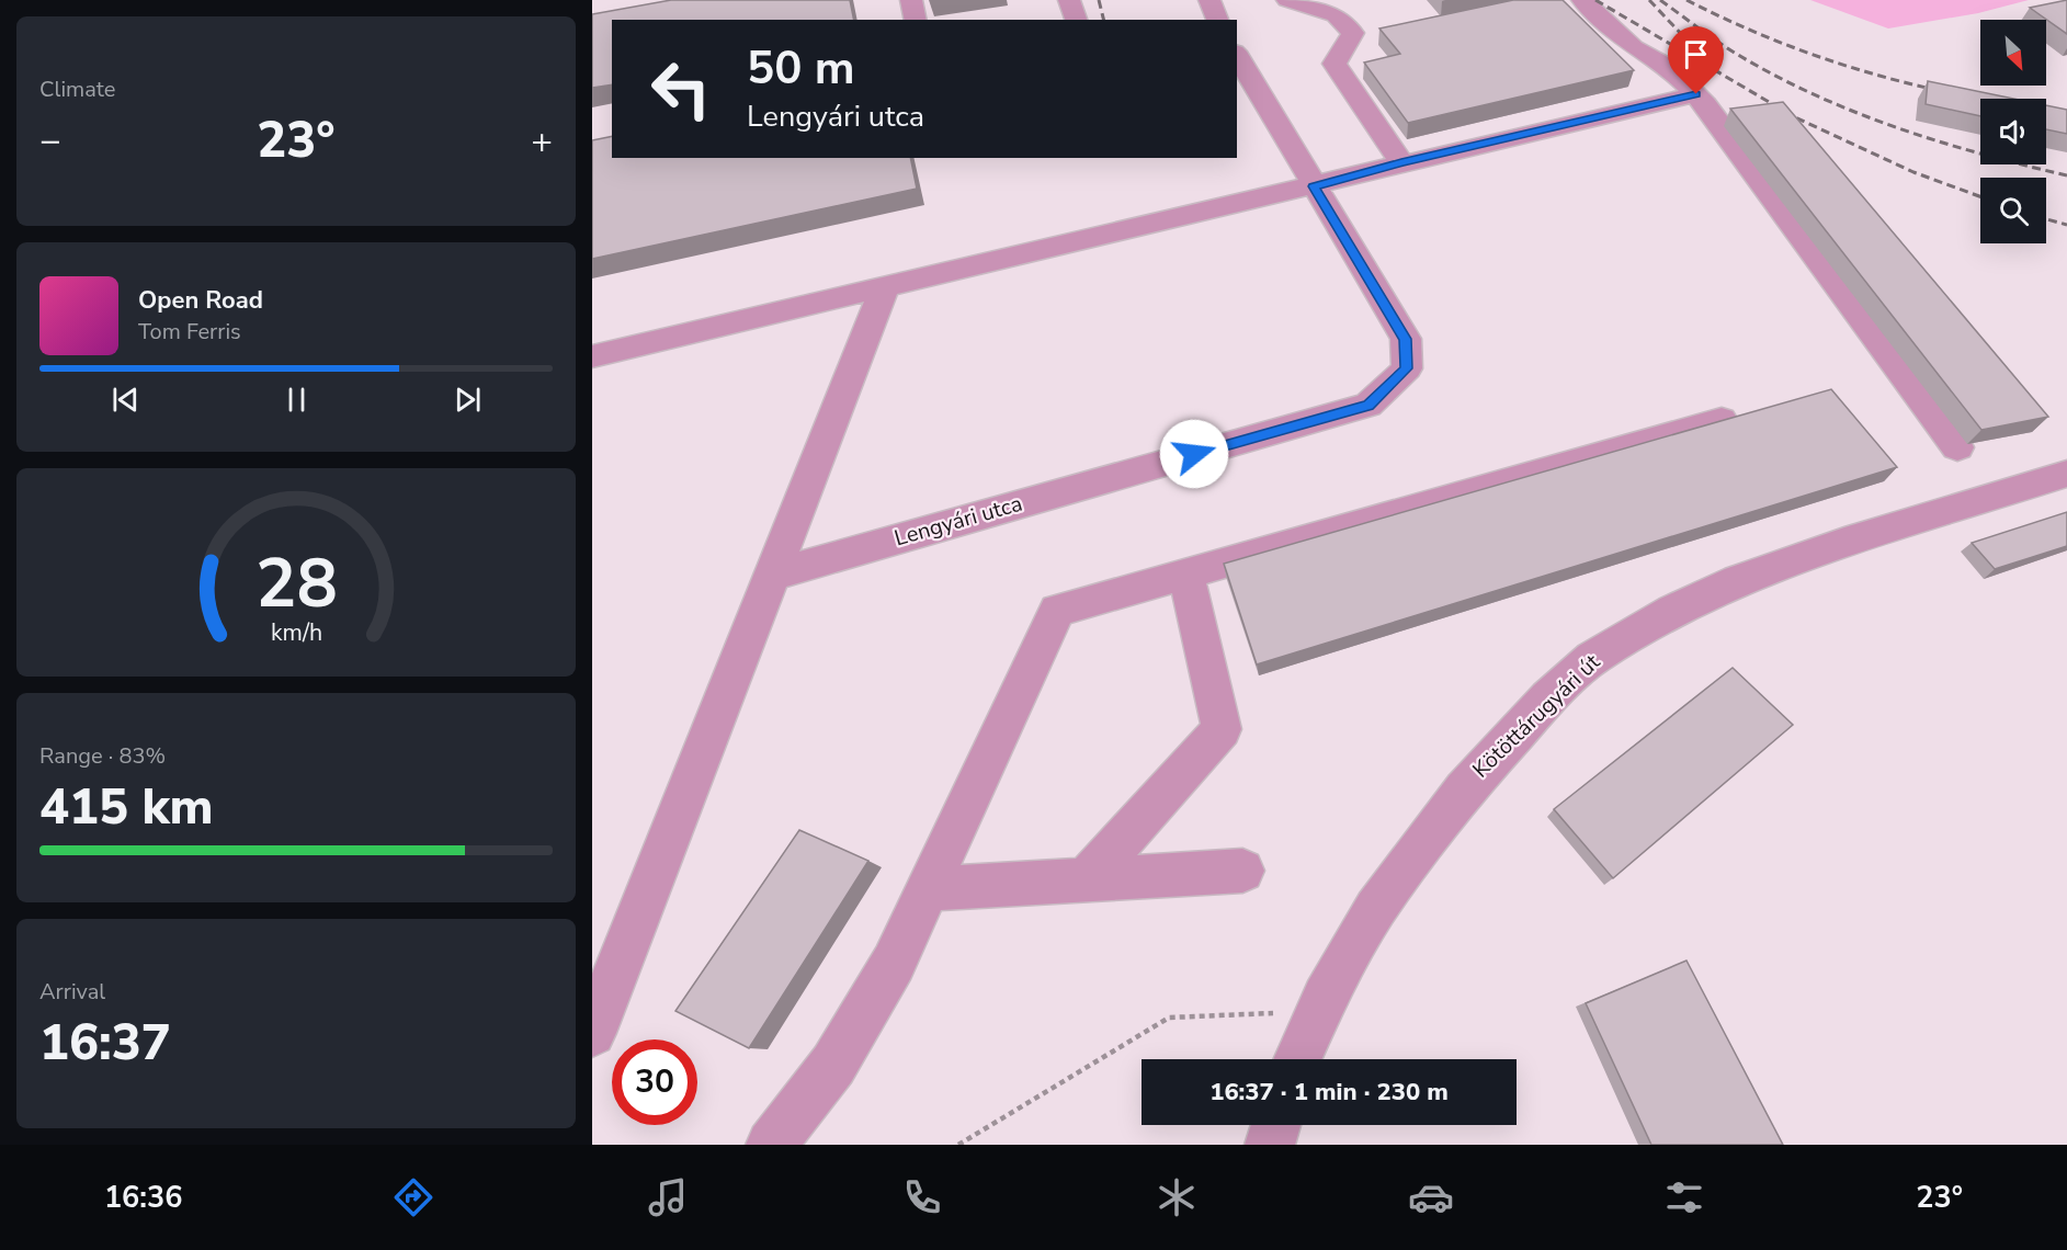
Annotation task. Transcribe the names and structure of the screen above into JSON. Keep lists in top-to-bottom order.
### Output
{
  "streets": {
    "street": ["Lengyári utca", "Kötöttárugyári út"]
  },
  "north": "bottom right",
  "page": {
    "tile": [
      "Climate",
      ["Range · 83%", "415 km"],
      ["Arrival", "16:37"]
    ],
    "turn": ["50 m", "Lengyári utca"],
    "heat": ["−", "23°", "+"],
    "song": ["Open Road", "Tom Ferris"],
    "limit": "30",
    "trip": "16:37 · 1 min · 230 m",
    "tabs": ["16:36", "23°"],
    "gauge": ["28", "km/h"]
  }
}
